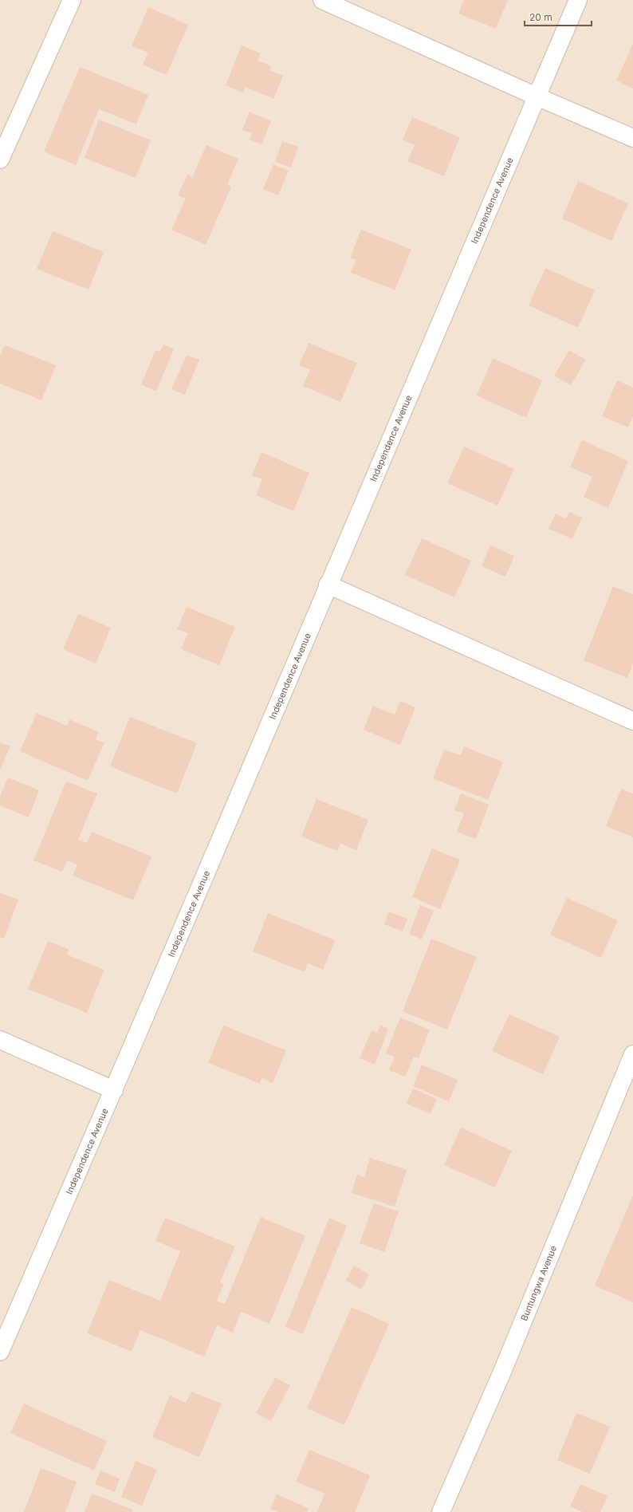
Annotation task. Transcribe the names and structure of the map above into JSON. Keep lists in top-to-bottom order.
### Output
{
  "streets": {
    "street": ["Independence Avenue", "Buntungwa Avenue"]
  },
  "scale_bar": "20 m"
}
